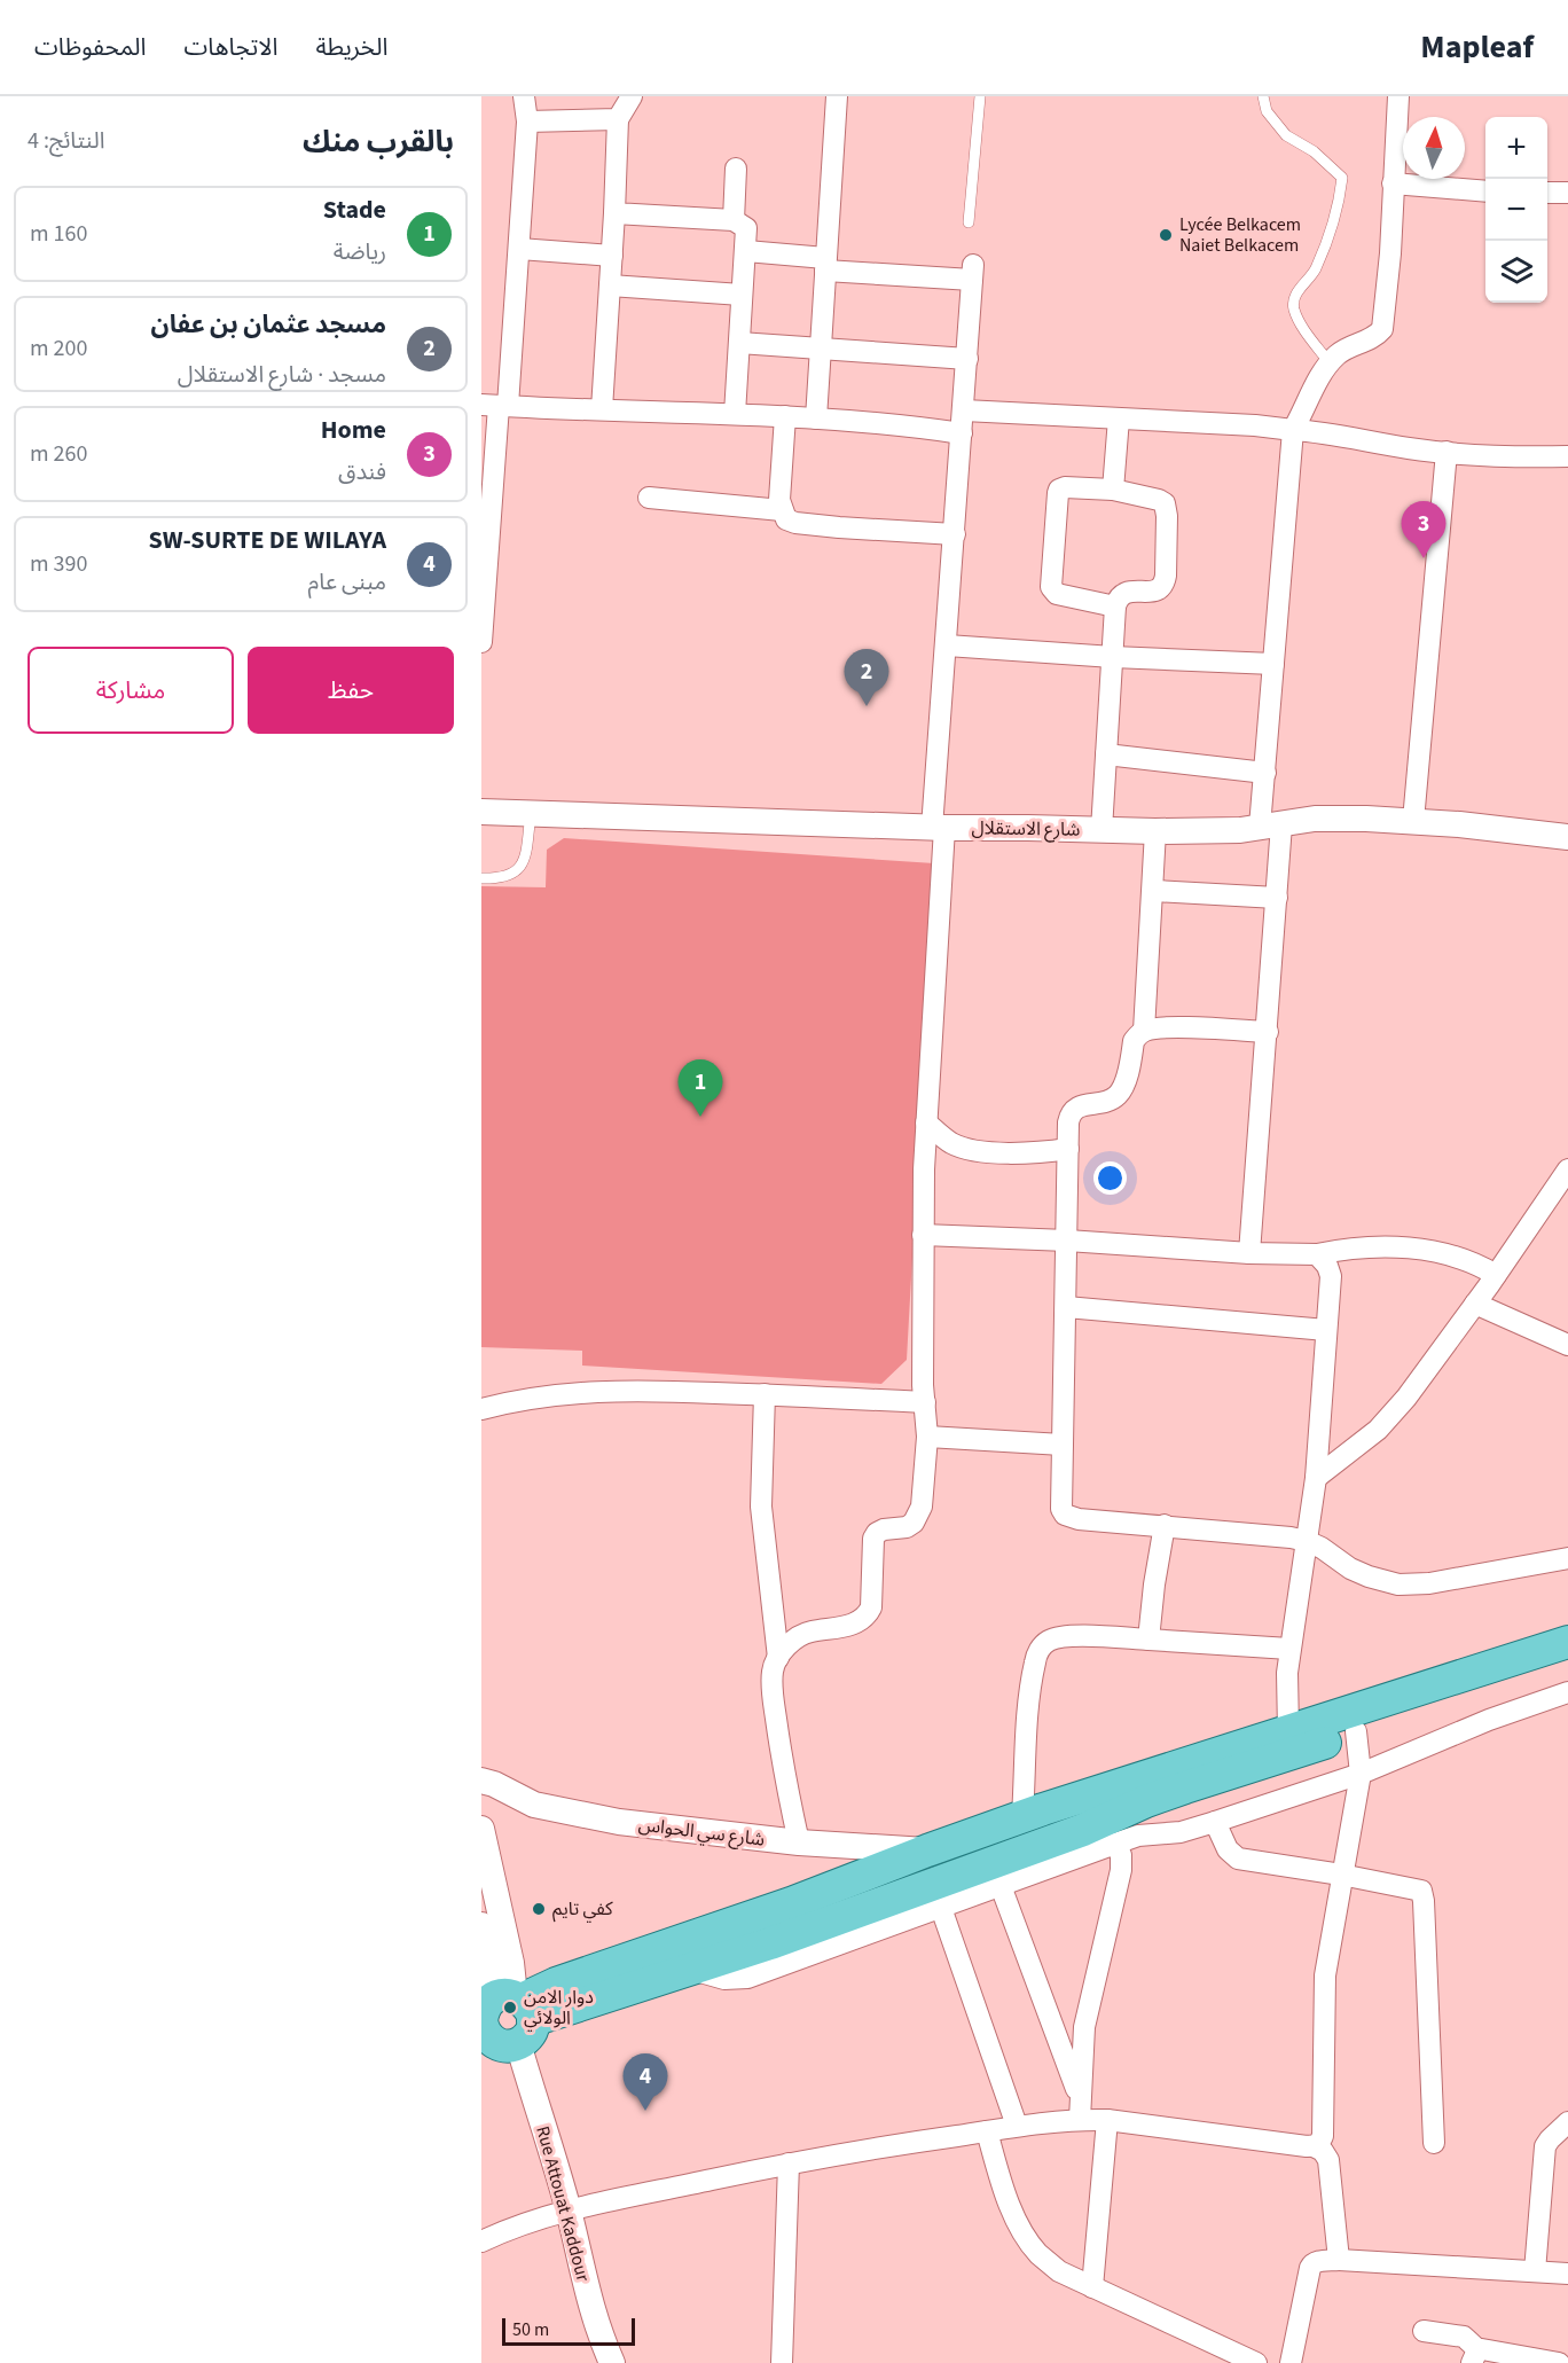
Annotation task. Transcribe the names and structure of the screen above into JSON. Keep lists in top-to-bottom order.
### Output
{
  "streets": {
    "street": ["شارع الاستقلال", "شارع سي الحواس", "Rue Attouat Kaddour"]
  },
  "places": ["Lycée Belkacem Naiet Belkacem", "كفي تايم", "دوار الامن الولائي"],
  "scale_bar": "50 m",
  "north": "top",
  "page": {
    "header": "Mapleaf",
    "nav": ["الخريطة", "الاتجاهات", "المحفوظات"],
    "heading": ["بالقرب منك", "النتائج: 4"],
    "map_buttons": ["+", "−"],
    "list": [
      {
        "mark": "1",
        "name": "Stade",
        "note": "رياضة",
        "value": "160 m"
      },
      {
        "mark": "2",
        "name": "مسجد عثمان بن عفان",
        "note": "مسجد · شارع الاستقلال",
        "value": "200 m"
      },
      {
        "mark": "3",
        "name": "Home",
        "note": "فندق",
        "value": "260 m"
      },
      {
        "mark": "4",
        "name": "SW-SURTE DE WILAYA",
        "note": "مبنى عام",
        "value": "390 m"
      }
    ],
    "pins": [
      "3",
      "2",
      "1",
      "4"
    ],
    "buttons": ["حفظ", "مشاركة"],
    "scale": "50 m"
  }
}
